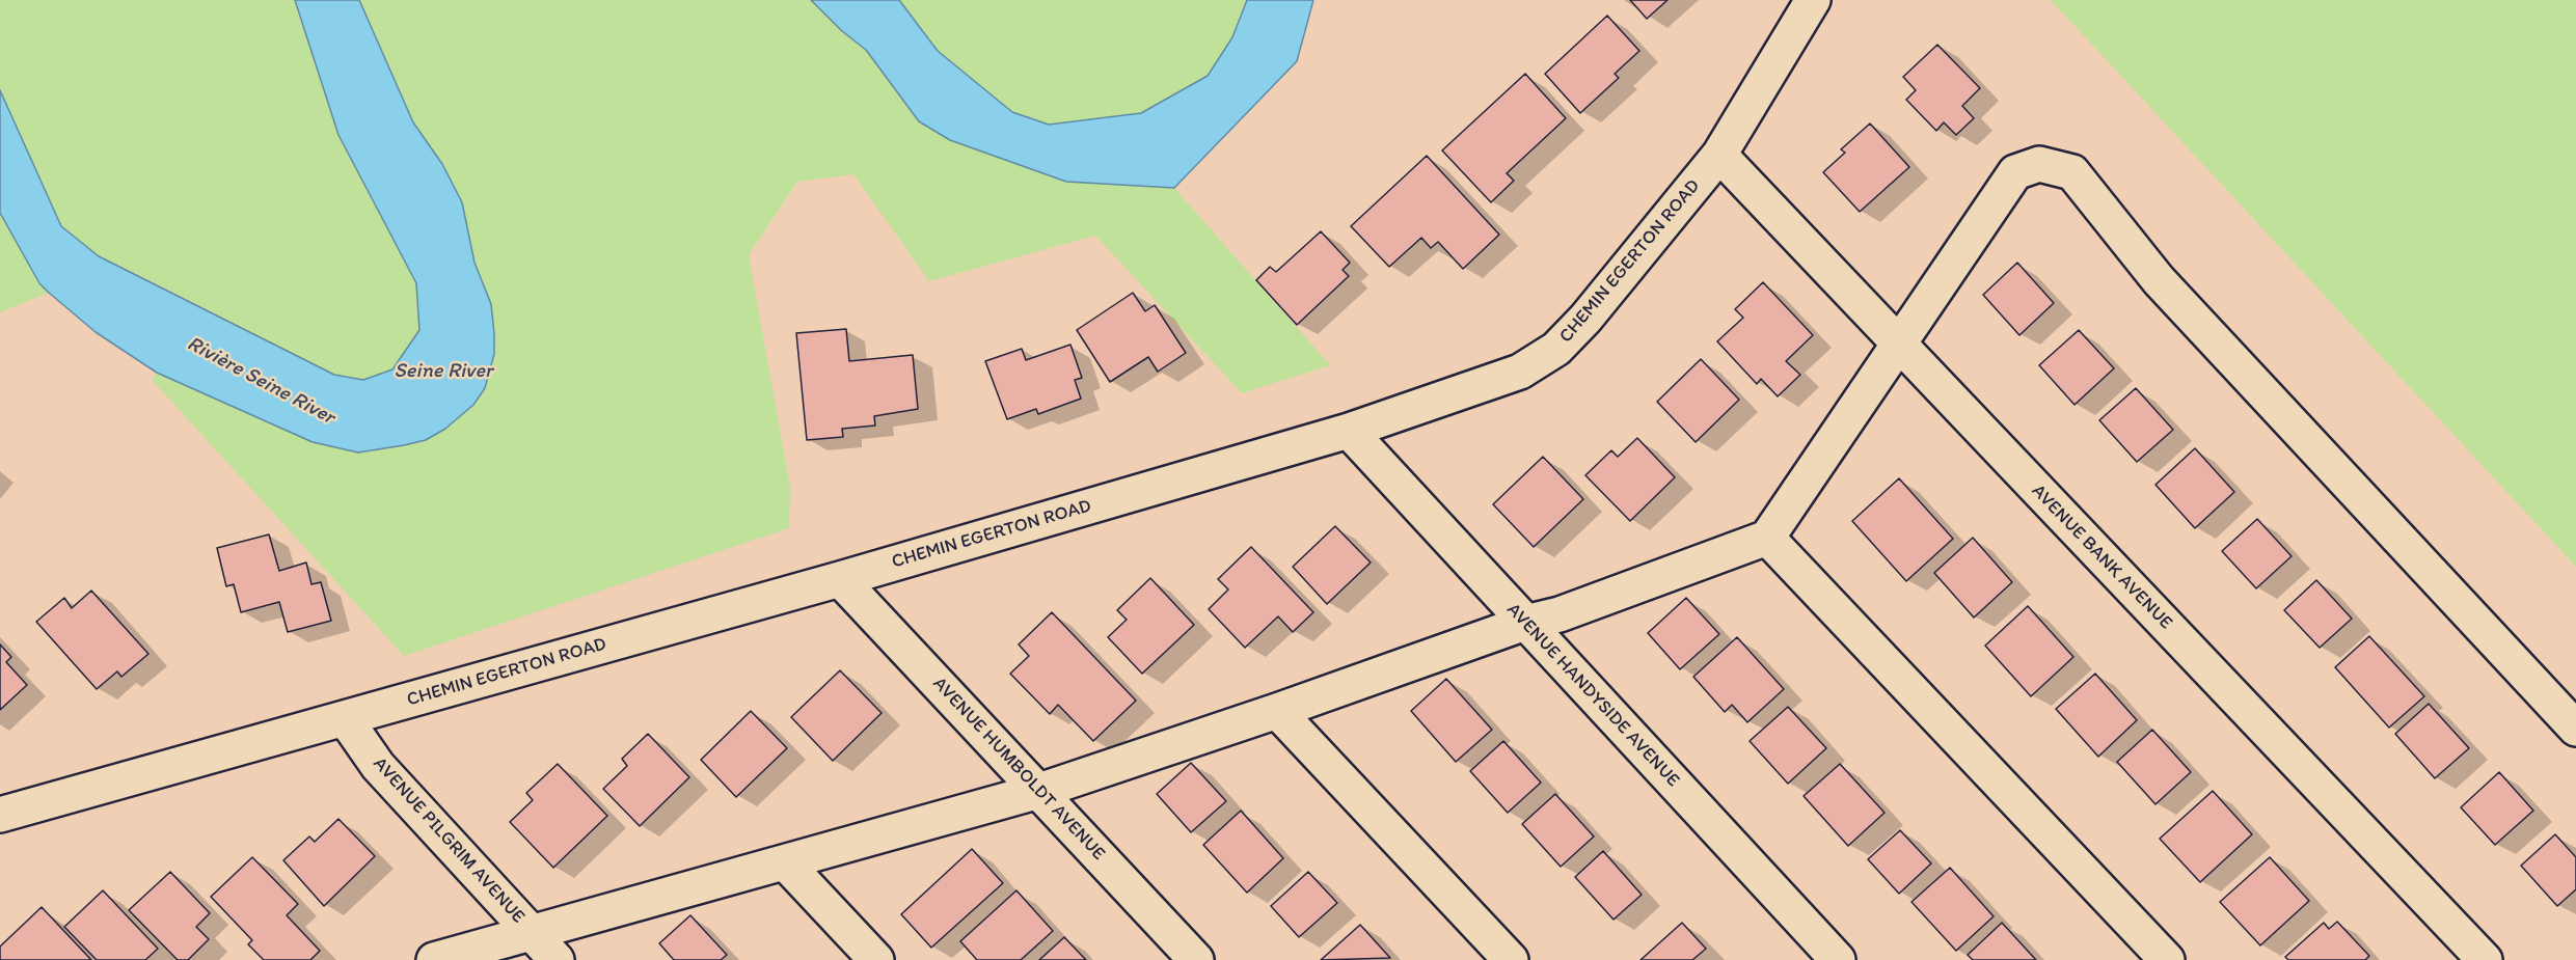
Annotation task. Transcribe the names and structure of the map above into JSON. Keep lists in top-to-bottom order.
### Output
{
  "streets": {
    "street": [
      "CHEMIN EGERTON ROAD",
      "AVENUE BANK AVENUE",
      "AVENUE HANDYSIDE AVENUE",
      "AVENUE HUMBOLDT AVENUE",
      "AVENUE PILGRIM AVENUE"
    ]
  },
  "crossings": [
    ["CHEMIN EGERTON ROAD", "AVENUE BANK AVENUE"],
    ["CHEMIN EGERTON ROAD", "AVENUE HANDYSIDE AVENUE"],
    ["CHEMIN EGERTON ROAD", "AVENUE HUMBOLDT AVENUE"],
    ["CHEMIN EGERTON ROAD", "AVENUE PILGRIM AVENUE"]
  ],
  "water": ["Seine River", "Rivière Seine River"]
}
